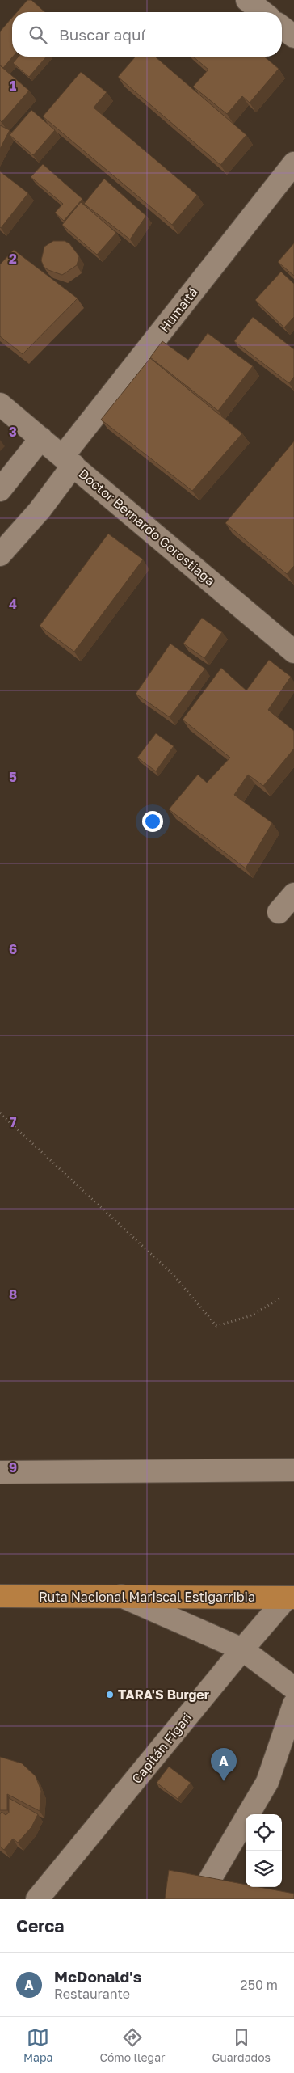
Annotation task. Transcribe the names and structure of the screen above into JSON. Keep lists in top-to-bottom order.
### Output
{
  "streets": {
    "main road": ["Ruta Nacional Mariscal Estigarribia"],
    "street": ["Humaitá", "Doctor Bernardo Gorostiaga", "Capitán Figari"]
  },
  "crossings": [
    ["Humaitá", "Doctor Bernardo Gorostiaga"],
    ["Ruta Nacional Mariscal Estigarribia", "Capitán Figari"]
  ],
  "places": ["TARA'S Burger"],
  "page": {
    "search": "Buscar aquí",
    "pins": "A",
    "heading": "Cerca",
    "list": [
      {
        "mark": "A",
        "name": "McDonald's",
        "note": "Restaurante",
        "value": "250 m"
      }
    ],
    "nav": ["Mapa", "Cómo llegar", "Guardados"]
  },
  "grid": {
    "rows": [
      "1",
      "2",
      "3",
      "4",
      "5",
      "6",
      "7",
      "8",
      "9"
    ]
  }
}
